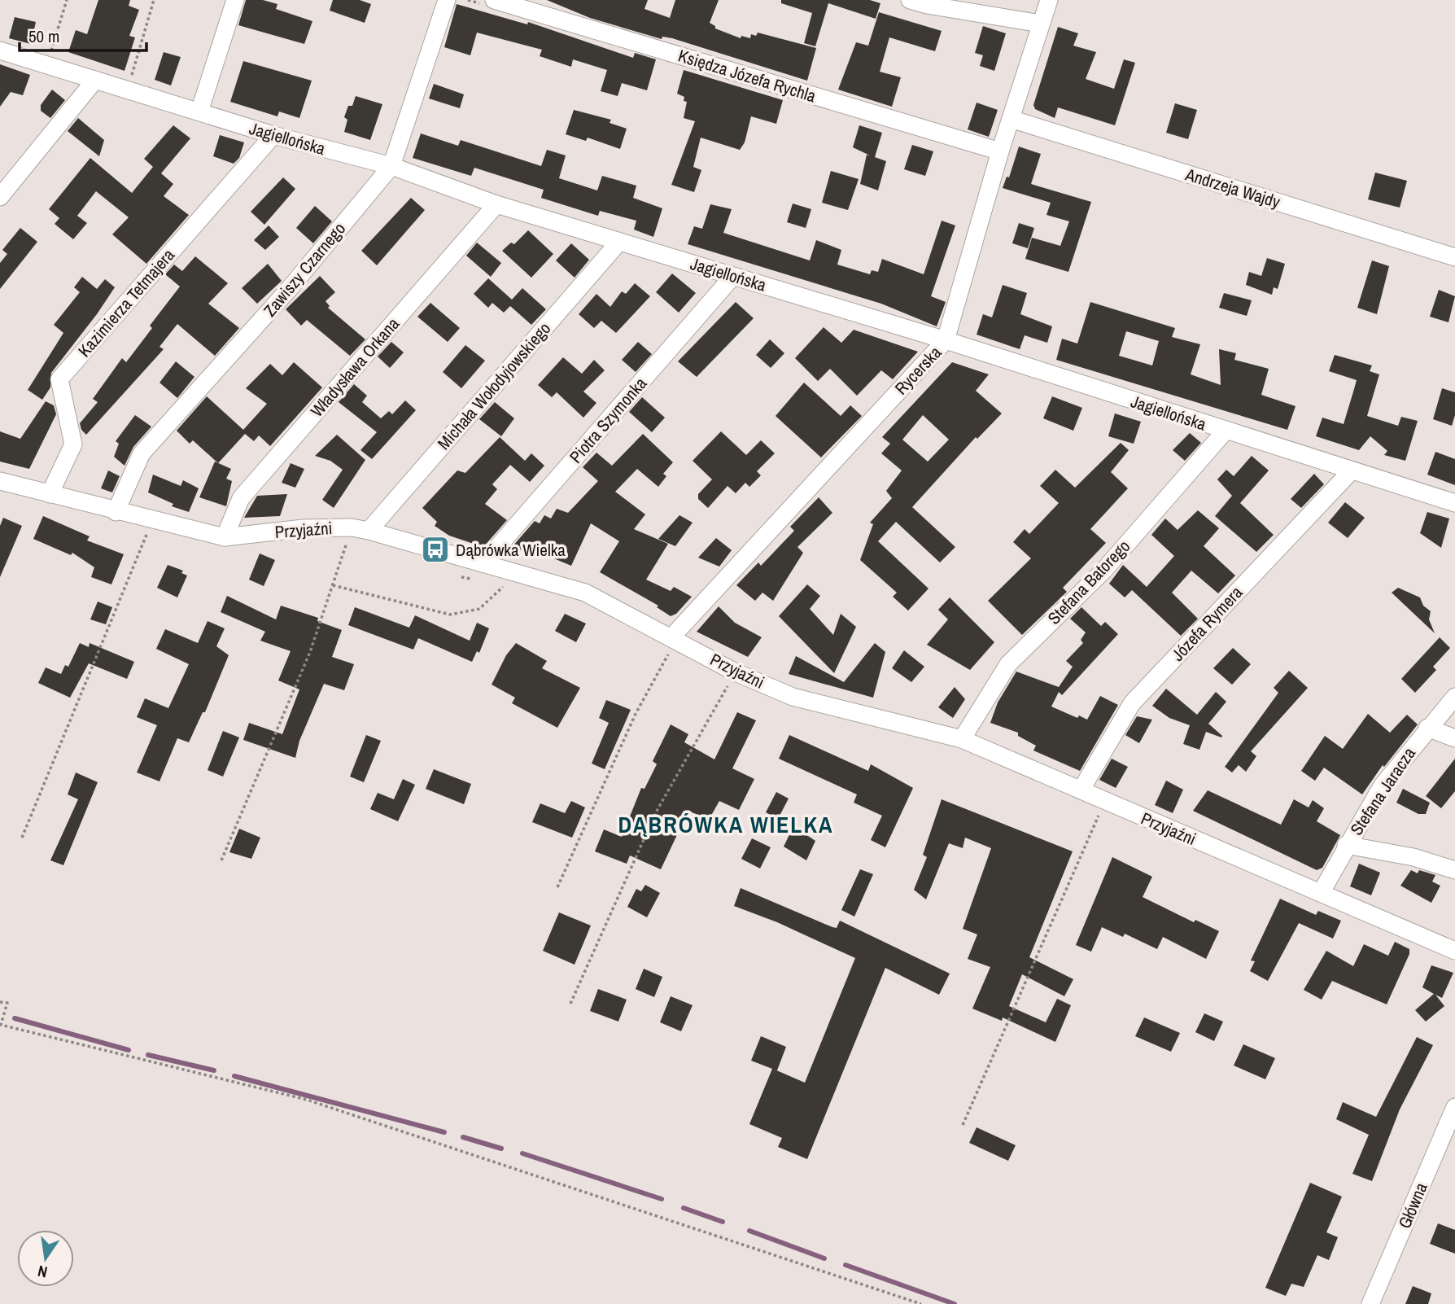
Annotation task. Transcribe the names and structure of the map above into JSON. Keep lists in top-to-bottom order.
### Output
{
  "streets": {
    "street": [
      "Księdza Józefa Rychla",
      "Jagiellońska",
      "Andrzeja Wajdy",
      "Zawiszy Czarnego",
      "Kazimierza Tetmajera",
      "Władysława Orkana",
      "Rycerska",
      "Michała Wołodyjowskiego",
      "Piotra Szymonka",
      "Przyjaźni",
      "Stefana Batorego",
      "Józefa Rymera",
      "Stefana Jaracza",
      "Główna"
    ]
  },
  "crossings": [
    ["Księdza Józefa Rychla", "Rycerska"],
    ["Jagiellońska", "Zawiszy Czarnego"],
    ["Jagiellońska", "Kazimierza Tetmajera"],
    ["Jagiellońska", "Władysława Orkana"],
    ["Jagiellońska", "Rycerska"],
    ["Jagiellońska", "Michała Wołodyjowskiego"],
    ["Jagiellońska", "Piotra Szymonka"],
    ["Jagiellońska", "Stefana Batorego"],
    ["Jagiellońska", "Józefa Rymera"],
    ["Andrzeja Wajdy", "Rycerska"],
    ["Zawiszy Czarnego", "Przyjaźni"],
    ["Kazimierza Tetmajera", "Przyjaźni"],
    ["Władysława Orkana", "Przyjaźni"],
    ["Rycerska", "Przyjaźni"],
    ["Michała Wołodyjowskiego", "Przyjaźni"],
    ["Piotra Szymonka", "Przyjaźni"],
    ["Przyjaźni", "Stefana Batorego"],
    ["Przyjaźni", "Józefa Rymera"],
    ["Przyjaźni", "Stefana Jaracza"]
  ],
  "districts": ["DĄBRÓWKA WIELKA"],
  "places": {
    "bus stop": ["Dąbrówka Wielka"]
  },
  "scale_bar": "50 m",
  "north": "bottom"
}
